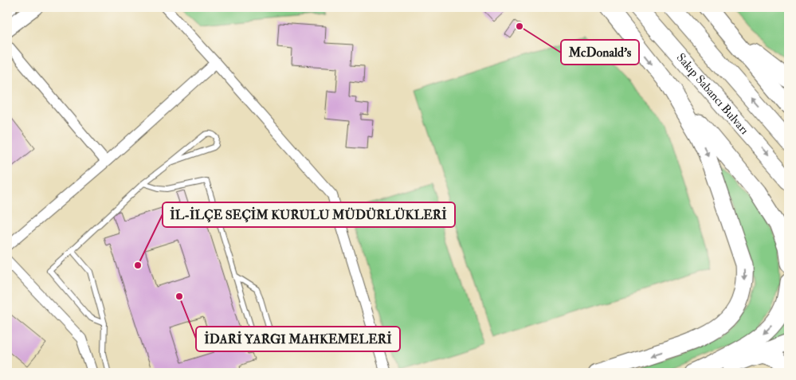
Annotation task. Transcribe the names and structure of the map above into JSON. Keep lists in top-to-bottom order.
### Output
{
  "streets": {
    "main road": ["Sakıp Sabancı Bulvarı"]
  },
  "places": ["McDonald's", "İL-İLÇE SEÇİM KURULU MÜDÜRLÜKLERİ", "İDARİ YARGI MAHKEMELERİ"]
}
